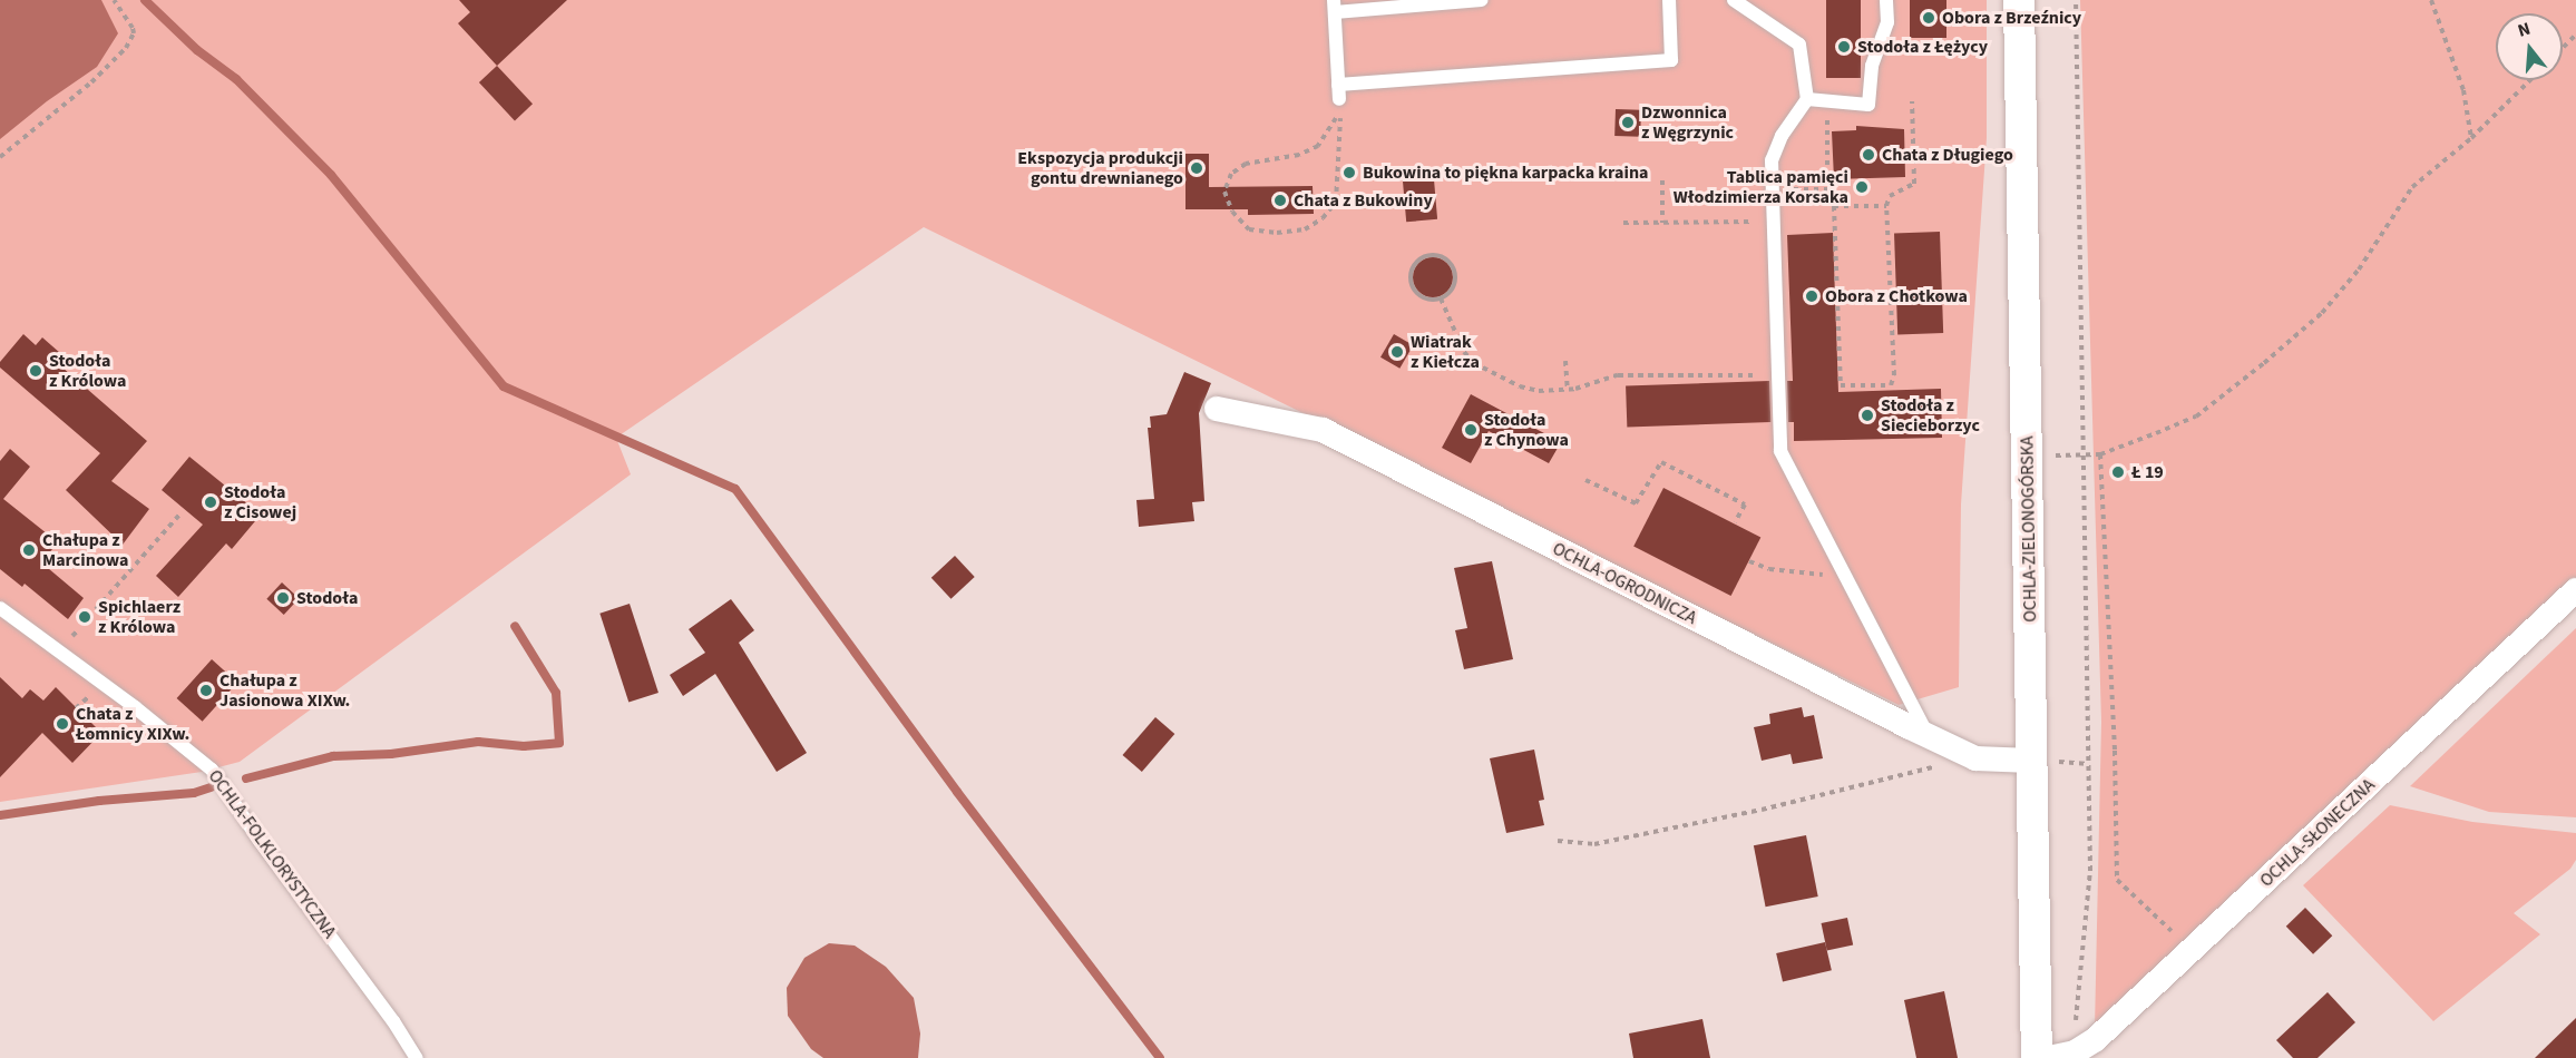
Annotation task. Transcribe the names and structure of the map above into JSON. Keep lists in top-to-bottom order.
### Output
{
  "streets": {
    "street": ["OCHLA-ZIELONOGÓRSKA", "OCHLA-OGRODNICZA", "OCHLA-SŁONECZNA"],
    "lane": ["OCHLA-FOLKLORYSTYCZNA"]
  },
  "crossings": [
    ["OCHLA-ZIELONOGÓRSKA", "OCHLA-OGRODNICZA"]
  ],
  "places": [
    "Obora z Brzeźnicy",
    "Stodoła z Łężycy",
    "Dzwonnica z Węgrzynic",
    "Chata z Długiego",
    "Ekspozycja produkcji gontu drewnianego",
    "Bukowina to piękna karpacka kraina",
    "Tablica pamięci Włodzimierza Korsaka",
    "Chata z Bukowiny",
    "Obora z Chotkowa",
    "Wiatrak z Kiełcza",
    "Stodoła z Królowa",
    "Stodoła z Siecieborzyc",
    "Stodoła z Chynowa",
    "Ł 19",
    "Stodoła z Cisowej",
    "Chałupa z Marcinowa",
    "Stodoła",
    "Spichlaerz z Królowa",
    "Chałupa z Jasionowa XIXw.",
    "Chata z Łomnicy XIXw."
  ],
  "north": "top"
}
